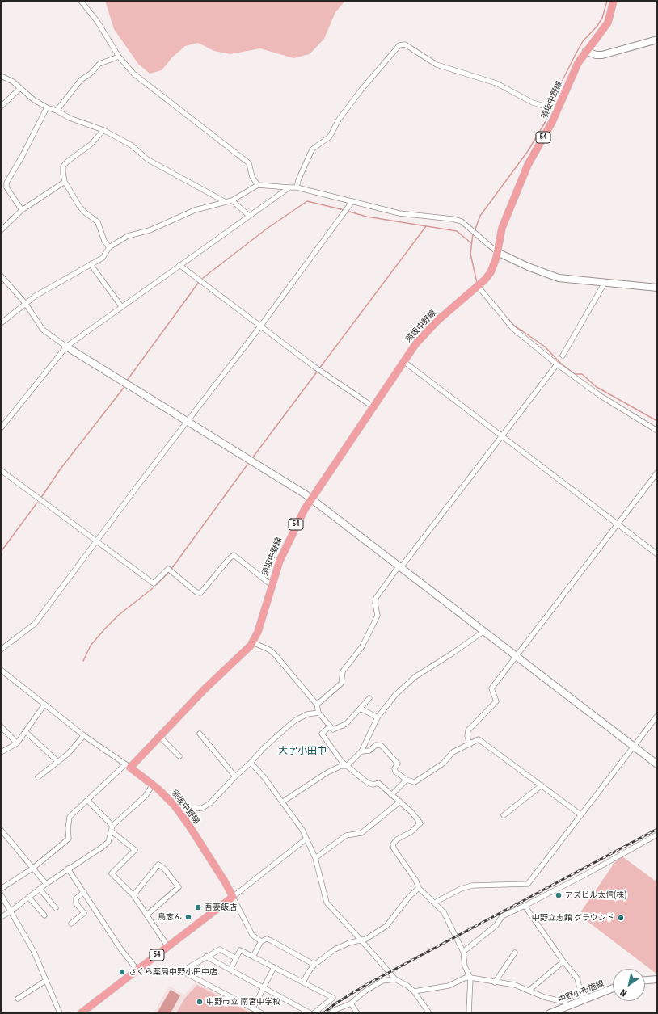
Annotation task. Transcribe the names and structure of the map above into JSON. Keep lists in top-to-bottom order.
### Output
{
  "streets": {
    "main road": ["須坂中野線", "54"],
    "street": ["中野小布施線"]
  },
  "crossings": [
    ["須坂中野線", "54"]
  ],
  "districts": ["大字小田中"],
  "places": [
    "アズビル太信(株)",
    "吾妻飯店",
    "鳥志ん",
    "中野立志舘 グラウンド",
    "さくら薬局中野小田中店",
    "中野市立 南宮中学校"
  ],
  "north": "bottom left"
}
